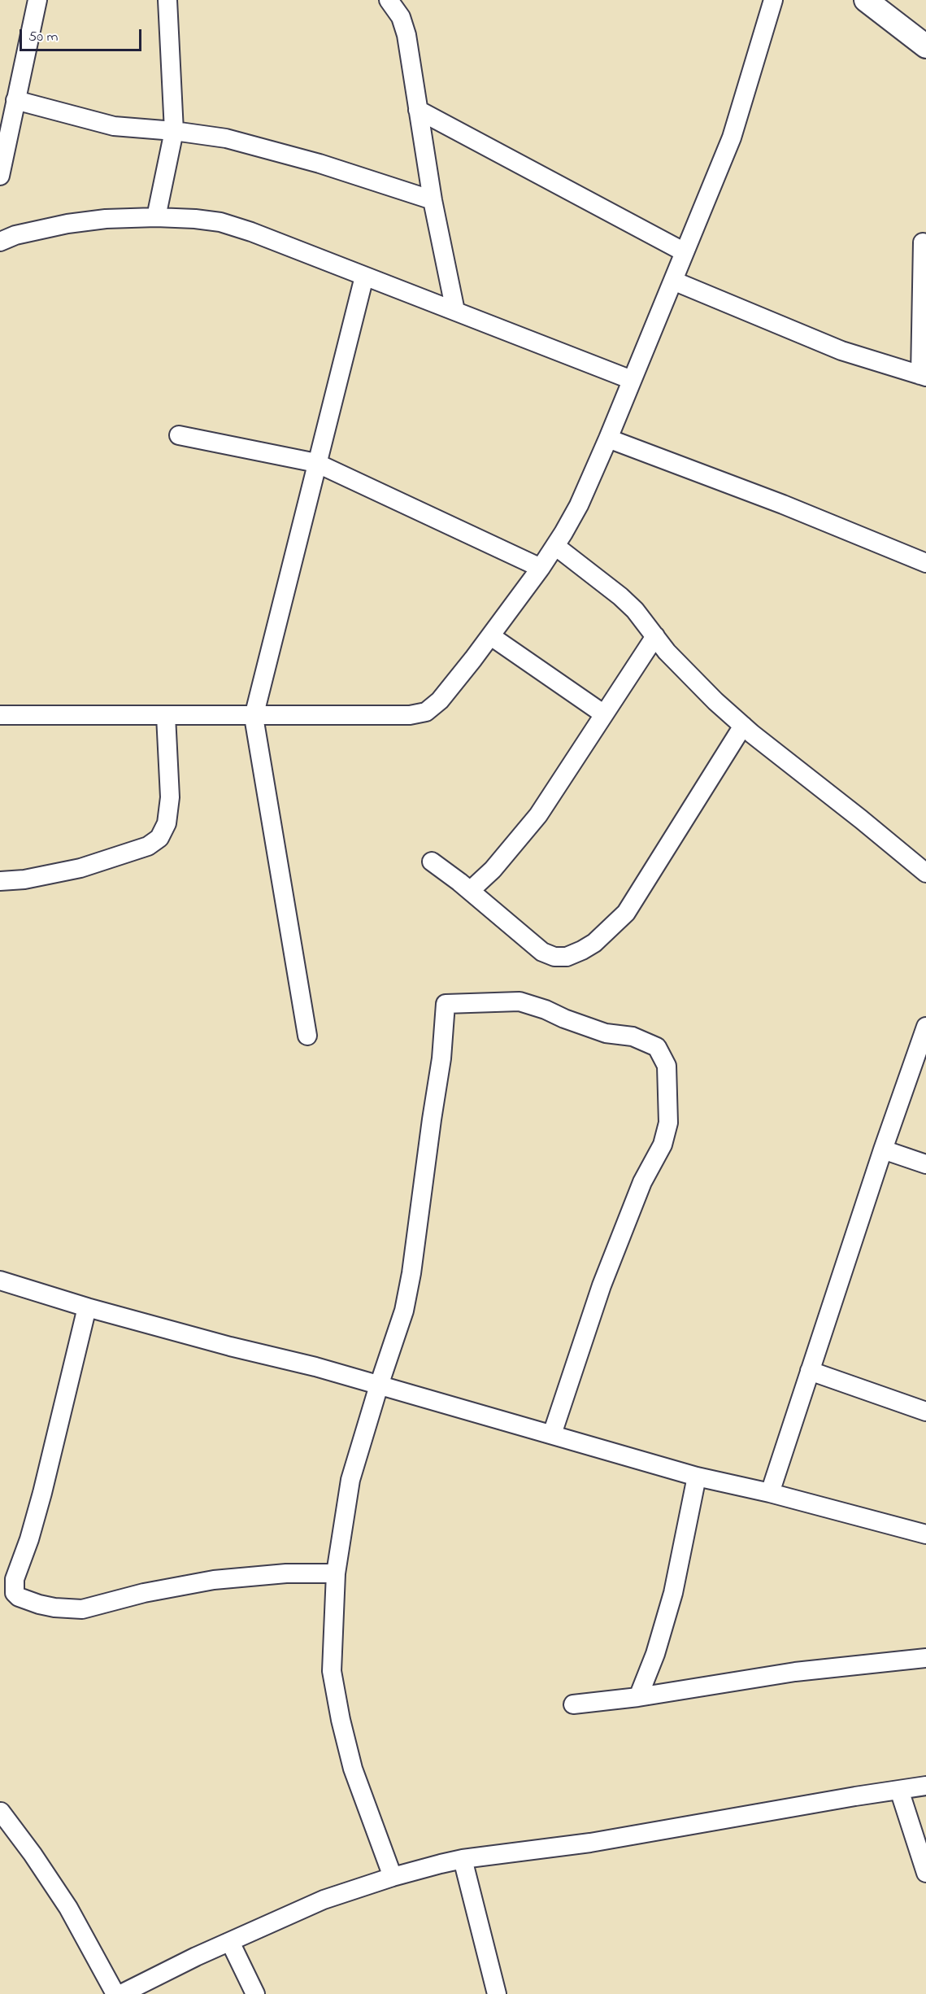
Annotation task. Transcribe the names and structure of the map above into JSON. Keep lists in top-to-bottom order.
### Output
{
  "scale_bar": "50 m"
}
